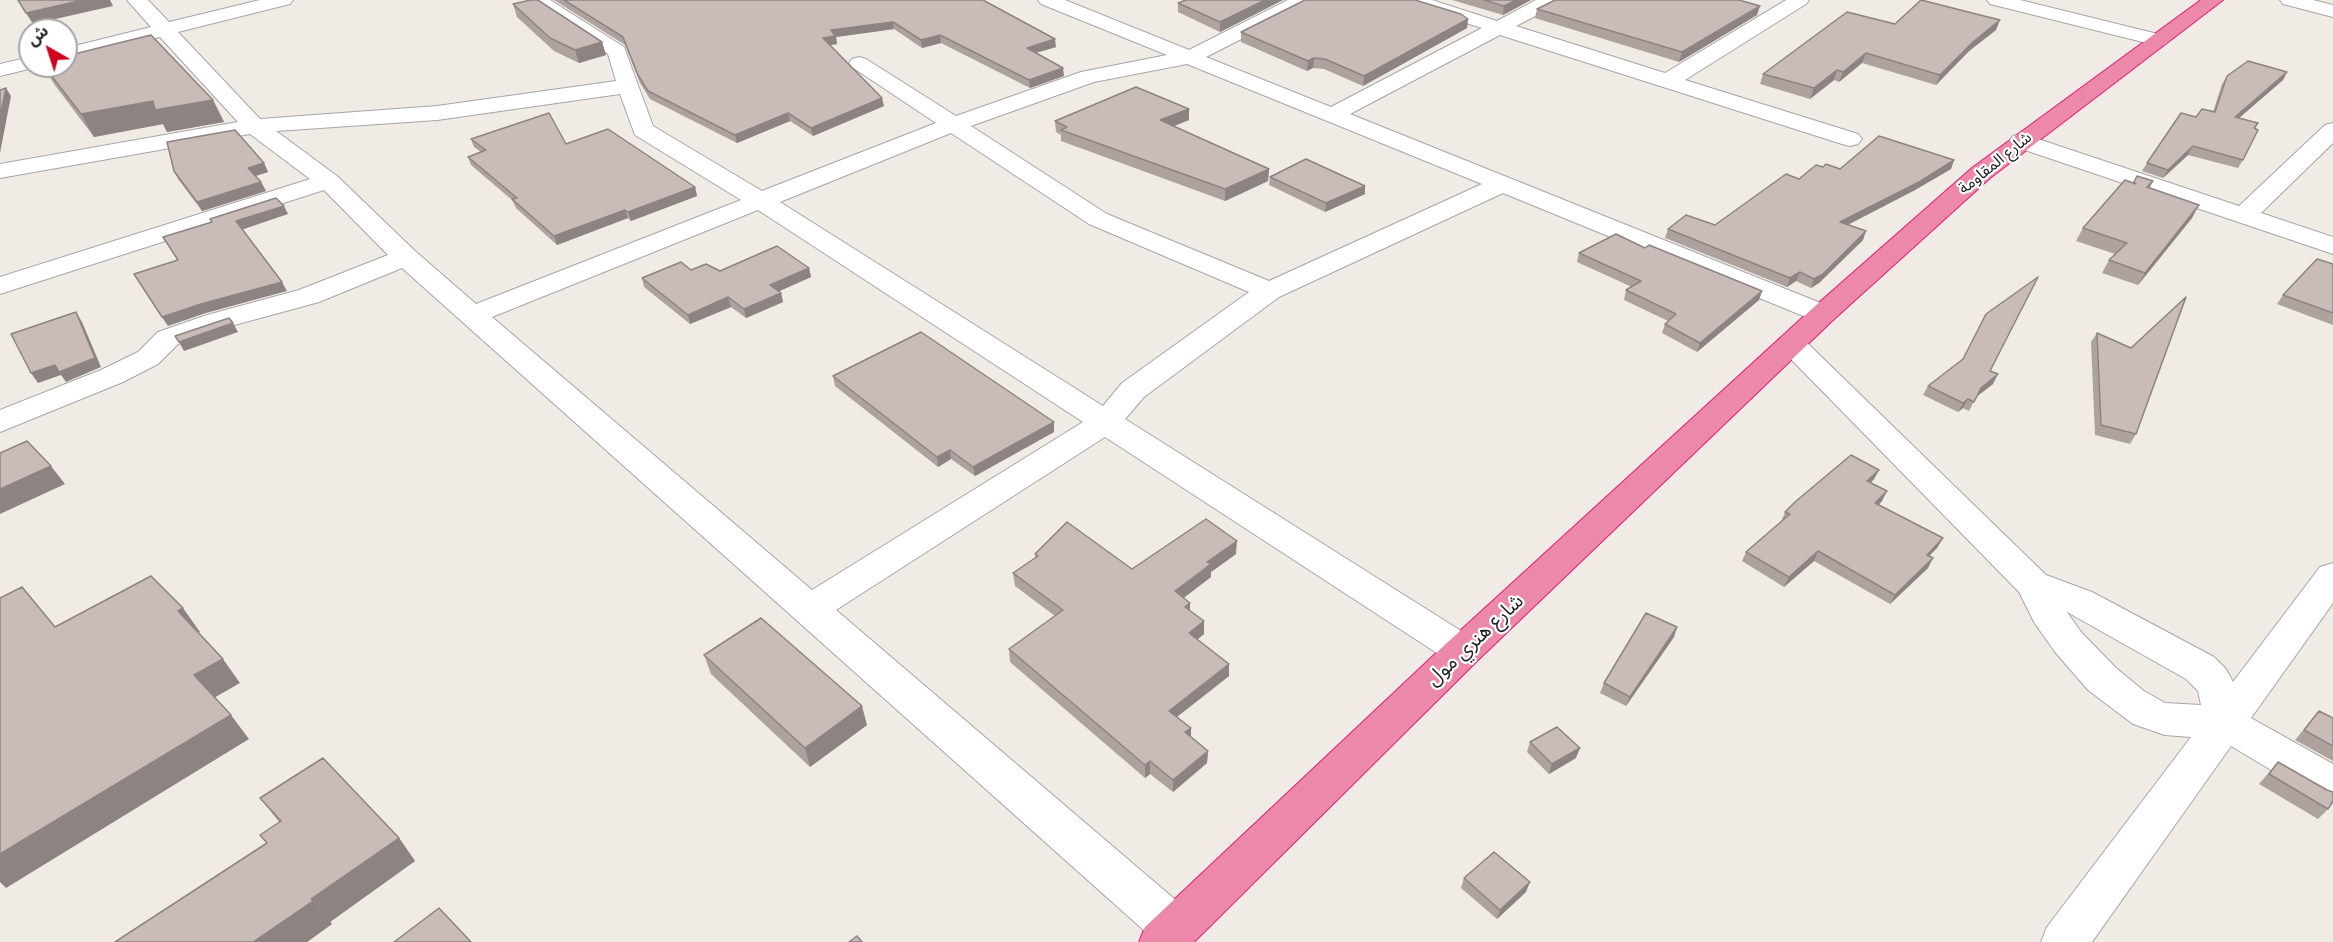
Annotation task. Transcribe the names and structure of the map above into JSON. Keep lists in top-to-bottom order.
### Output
{
  "streets": {
    "highway": ["شارع المقاومة", "شارع هنري مول"]
  },
  "crossings": [
    ["شارع المقاومة", "شارع هنري مول"]
  ],
  "north": "top left"
}
